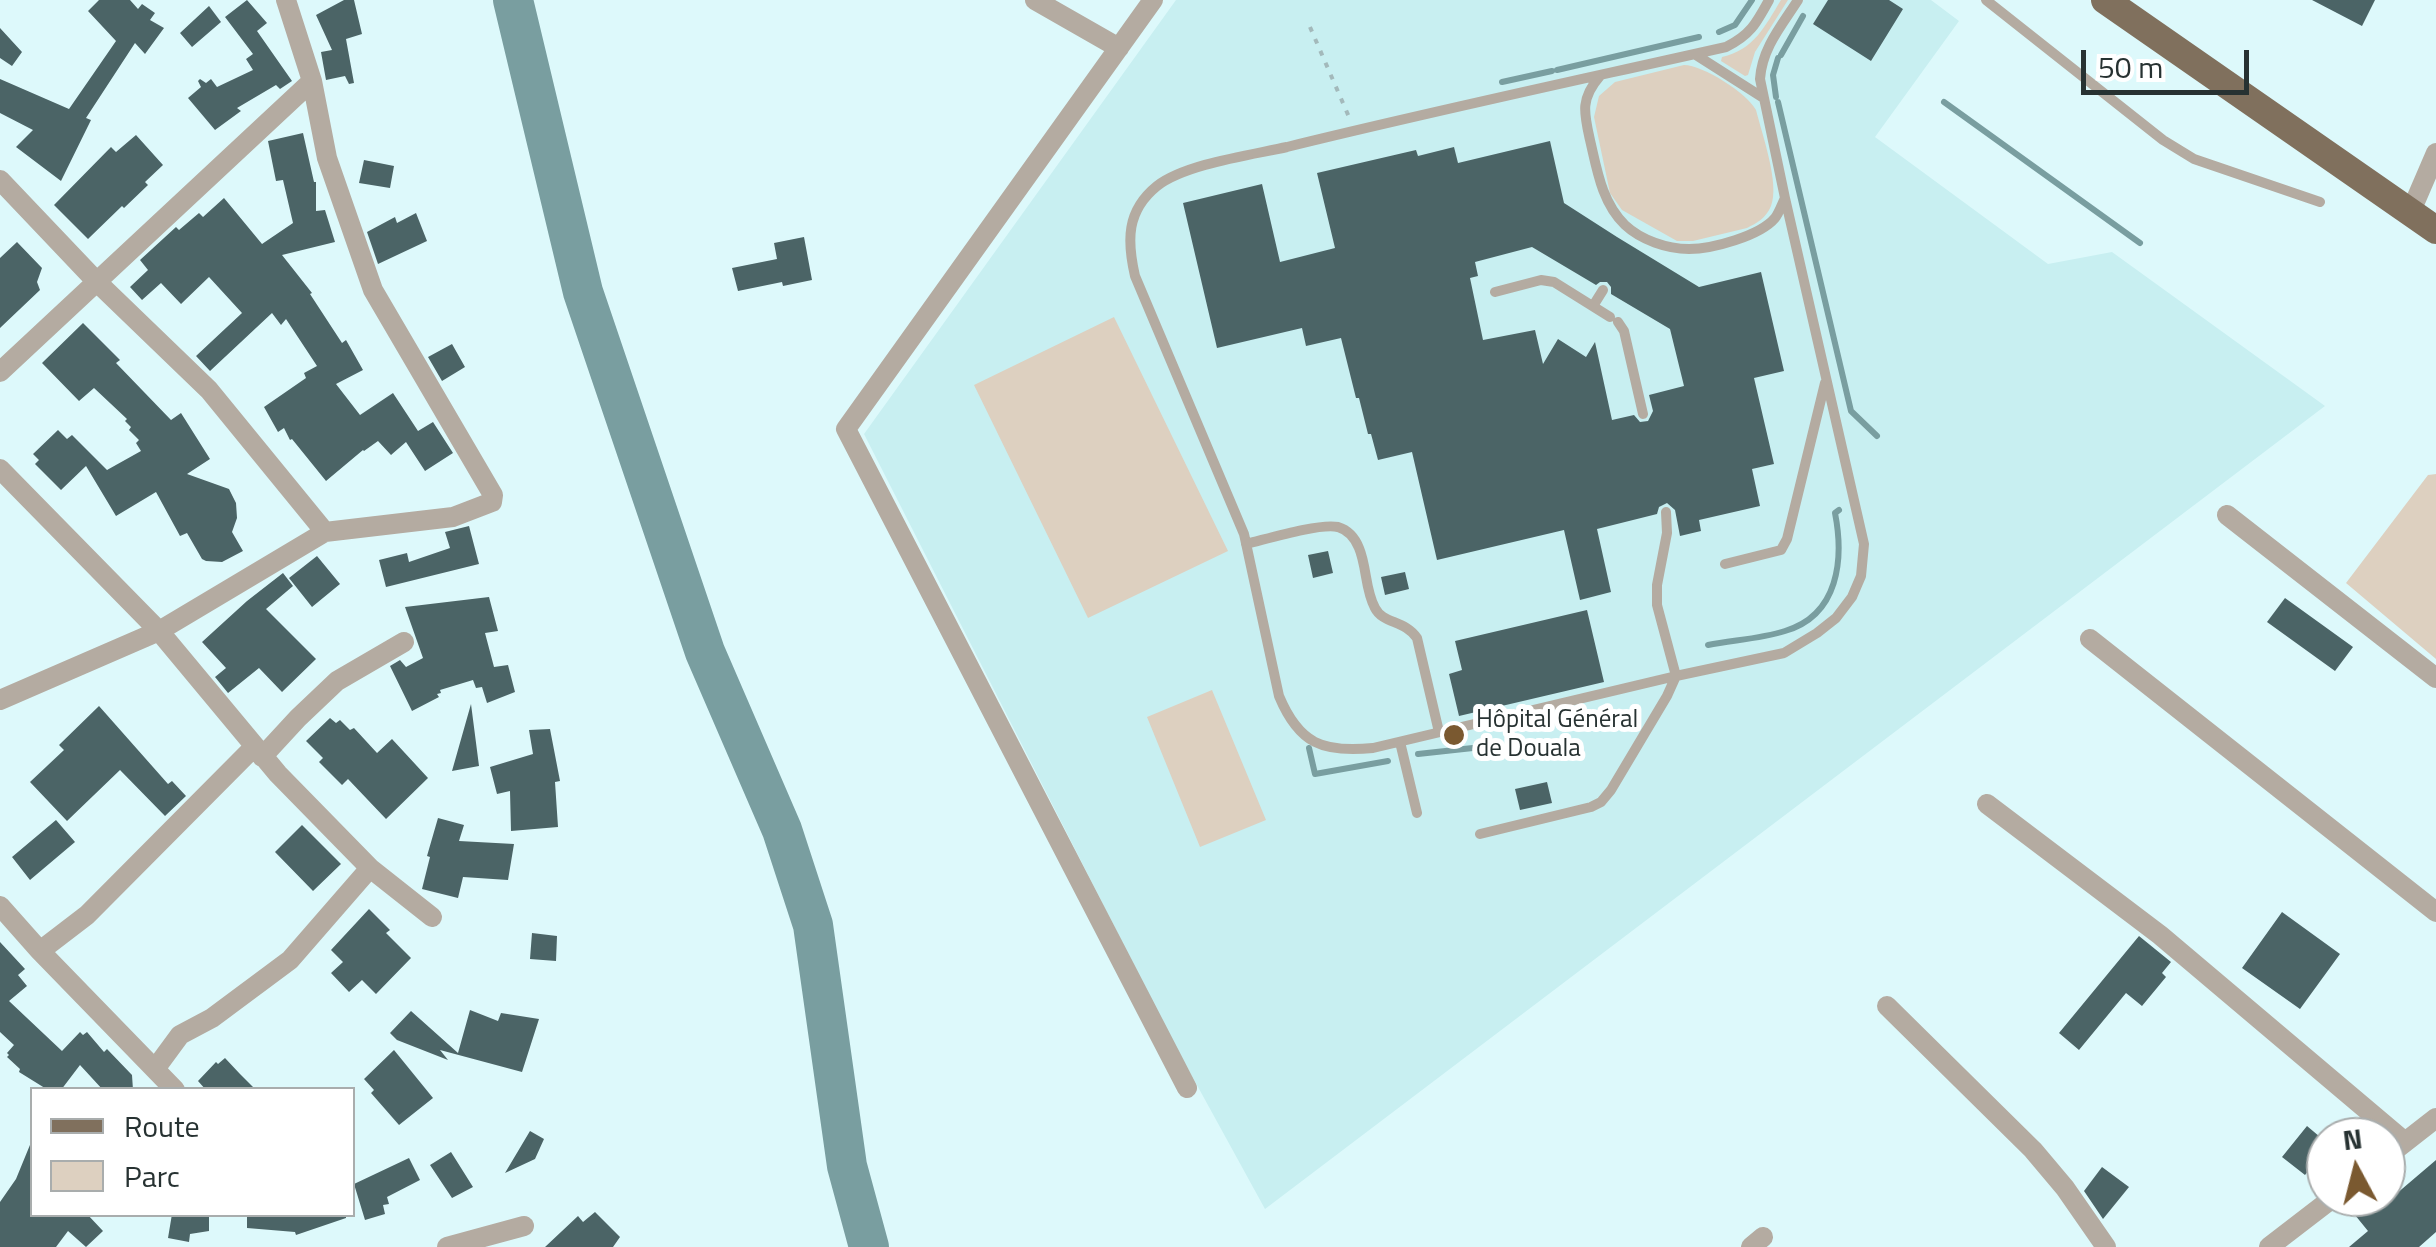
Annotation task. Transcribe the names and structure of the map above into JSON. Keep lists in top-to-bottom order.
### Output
{
  "places": ["Hôpital Général de Douala"],
  "legend": ["Route", "Parc"],
  "scale_bar": "50 m",
  "north": "top"
}
